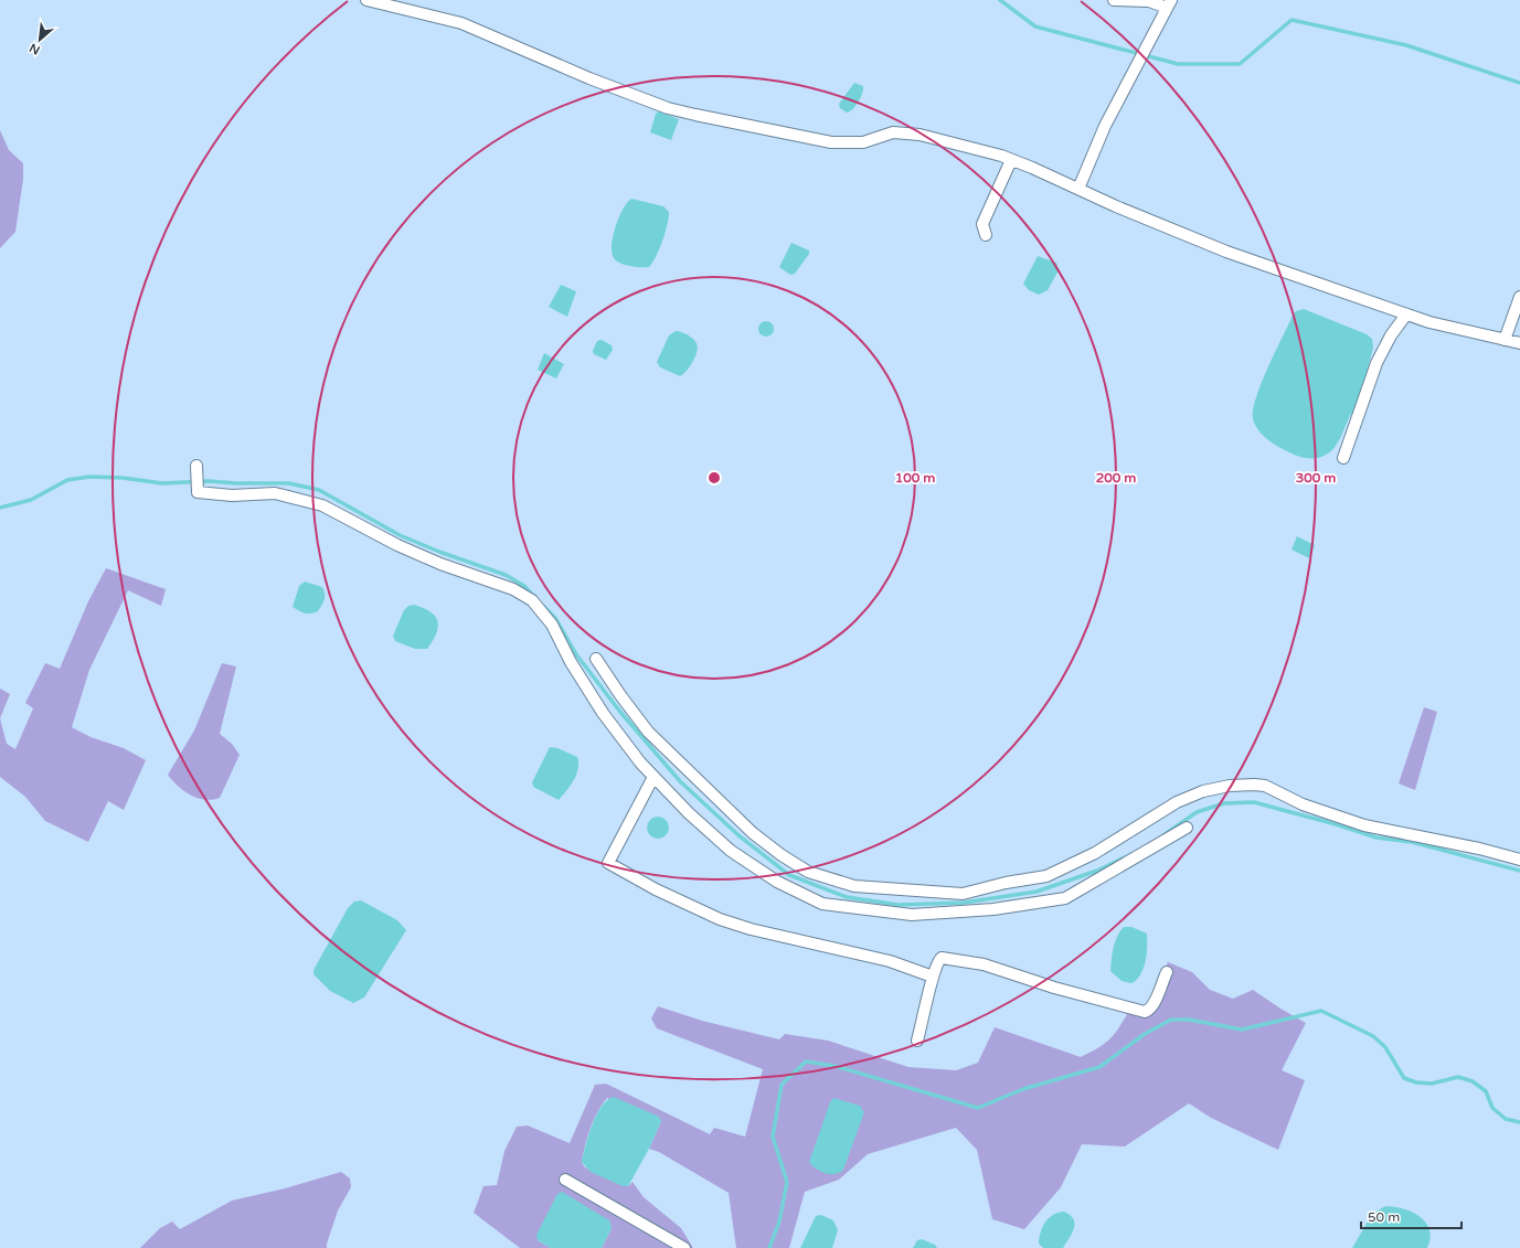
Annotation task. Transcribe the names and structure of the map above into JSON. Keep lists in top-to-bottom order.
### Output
{
  "scale_bar": "50 m",
  "north": "bottom left",
  "rings": ["100 m", "200 m", "300 m"]
}
